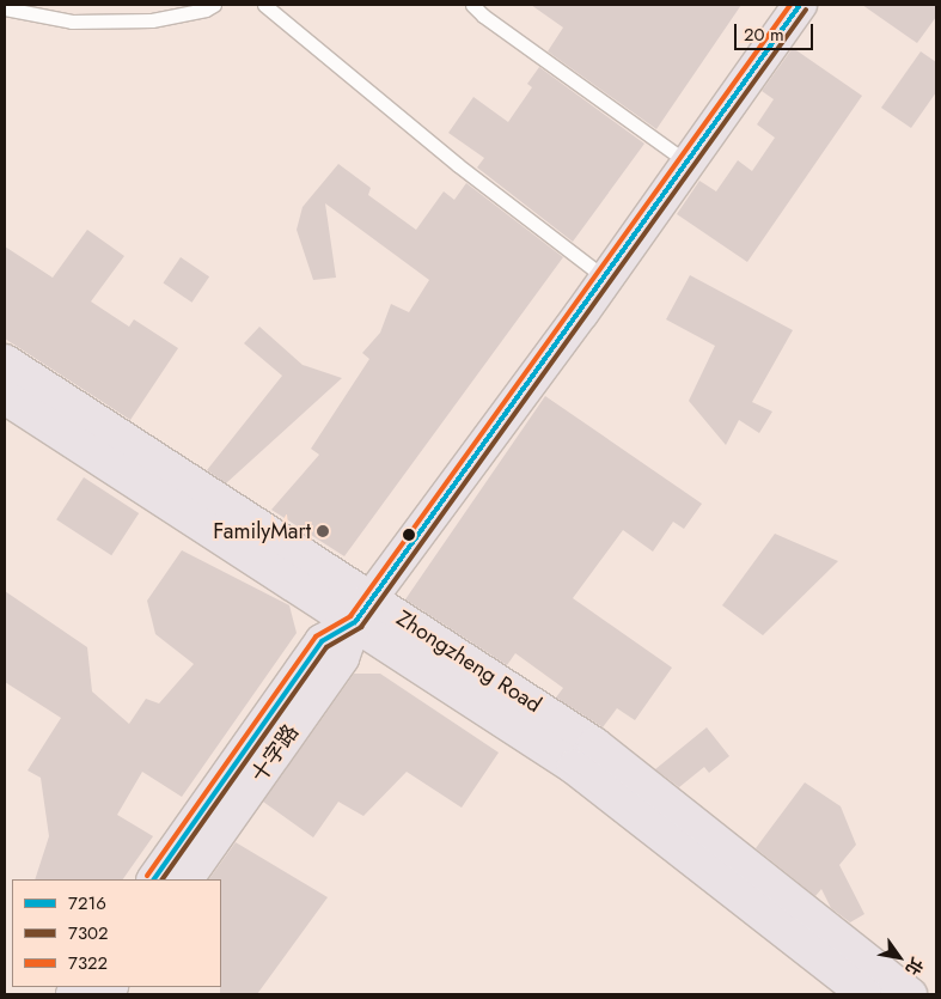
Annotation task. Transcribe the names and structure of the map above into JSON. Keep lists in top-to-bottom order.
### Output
{
  "streets": {
    "main road": ["Zhongzheng Road", "十字路"]
  },
  "crossings": [
    ["Zhongzheng Road", "十字路"]
  ],
  "places": ["FamilyMart"],
  "lines": ["transit line 7216", "transit line 7322", "transit line 7302"],
  "legend": ["7216", "7302", "7322"],
  "scale_bar": "20 m",
  "north": "bottom right"
}
